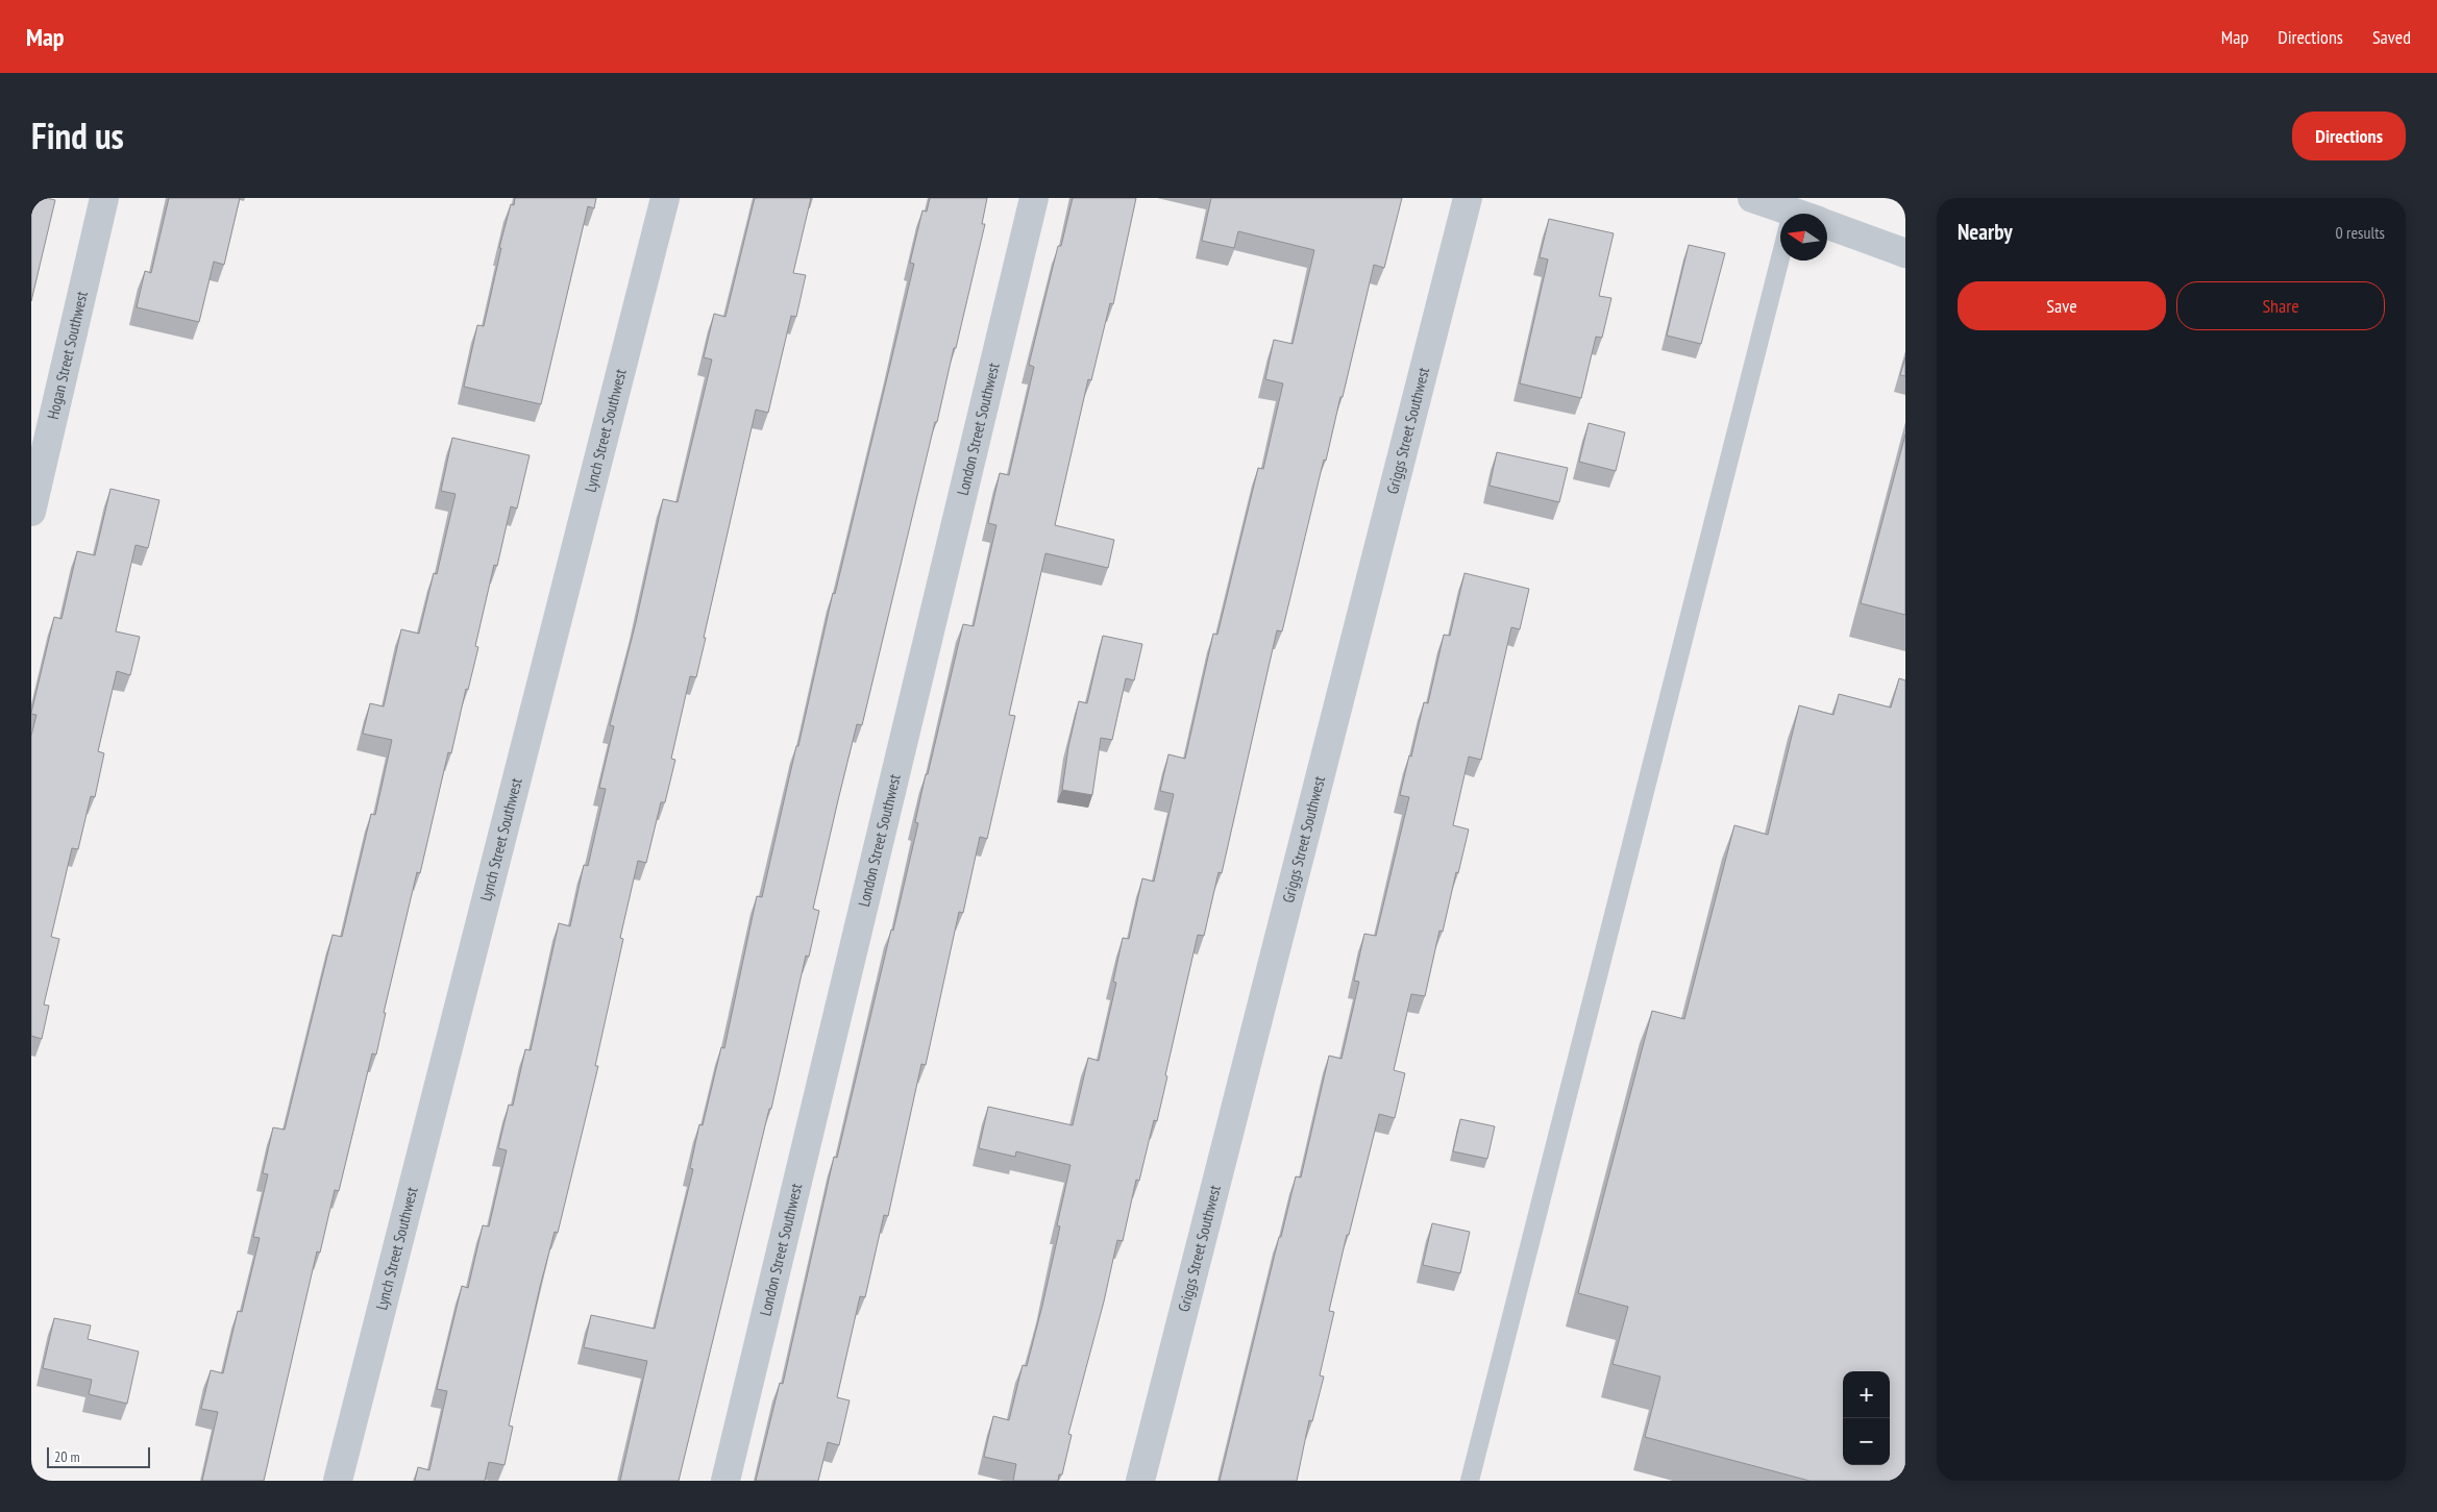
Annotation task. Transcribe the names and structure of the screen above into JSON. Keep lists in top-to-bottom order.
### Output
{
  "streets": {
    "street": [
      "Hogan Street Southwest",
      "London Street Southwest",
      "Lynch Street Southwest",
      "Griggs Street Southwest"
    ]
  },
  "scale_bar": "20 m",
  "north": "left",
  "page": {
    "header": "Map",
    "nav": ["Map", "Directions", "Saved"],
    "title": "Find us",
    "buttons": [
      "Directions",
      ["Save", "Share"]
    ],
    "heading": ["Nearby", "0 results"],
    "map_buttons": ["+", "−"],
    "scale": "20 m"
  }
}
